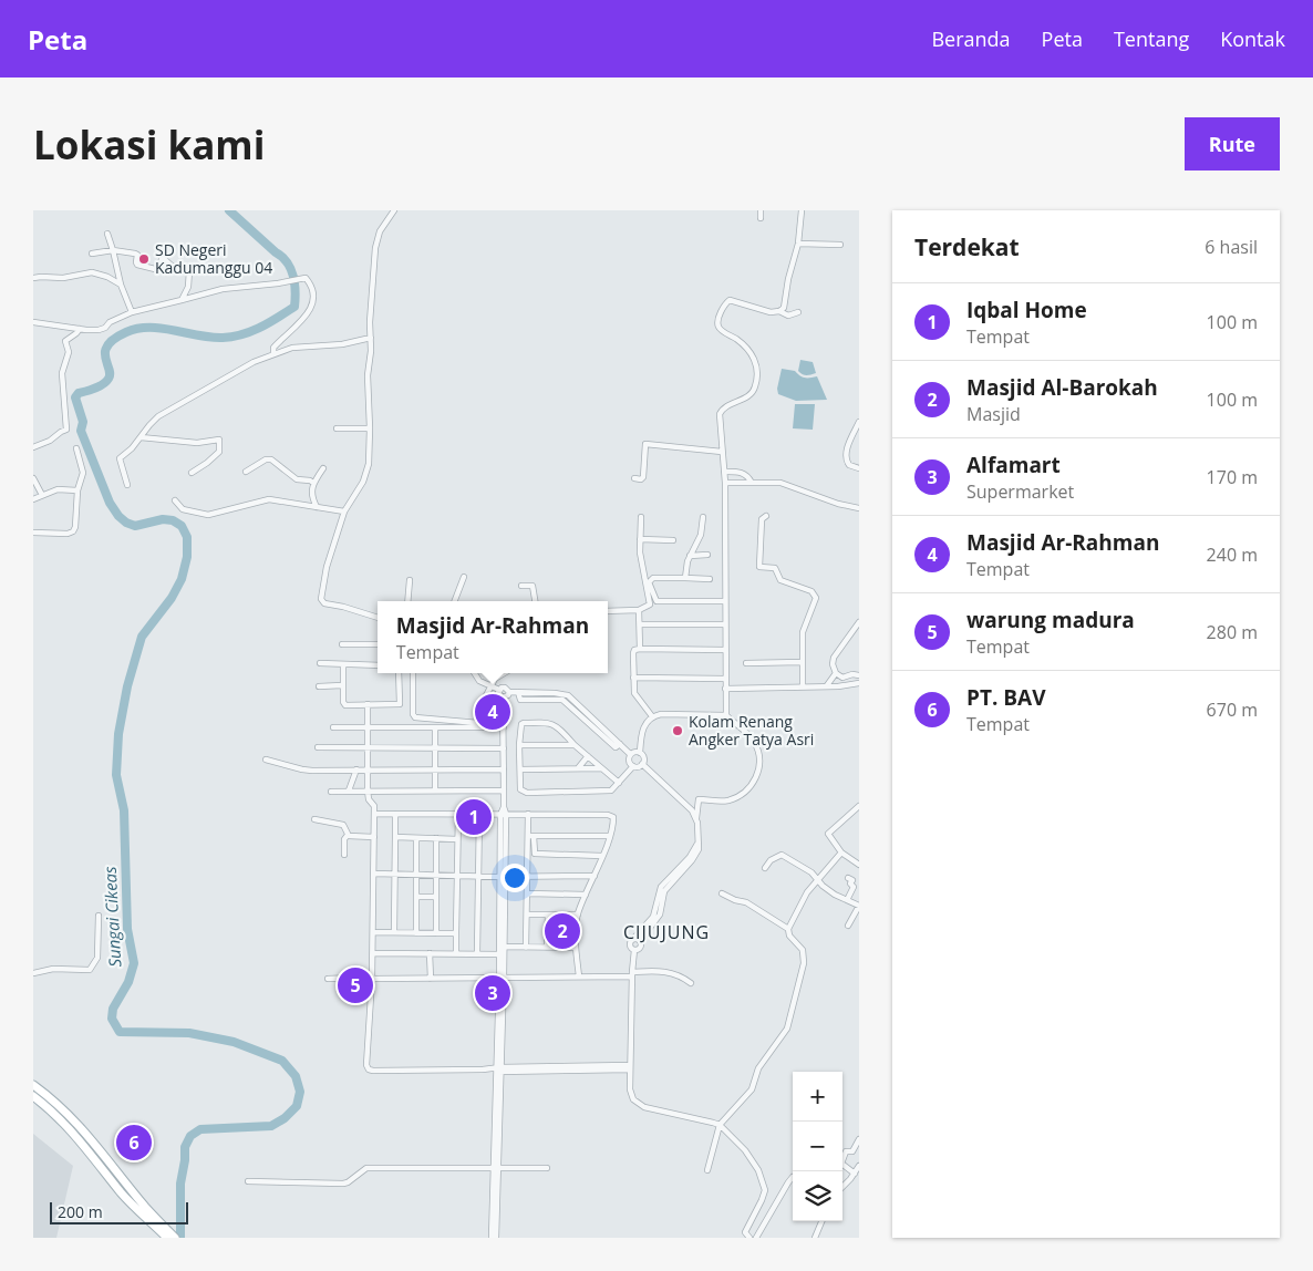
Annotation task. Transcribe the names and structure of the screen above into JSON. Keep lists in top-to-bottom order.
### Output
{
  "districts": ["CIJUJUNG"],
  "water": ["Sungai Cikeas"],
  "places": ["SD Negeri Kadumanggu 04", "Kolam Renang Angker Tatya Asri"],
  "scale_bar": "200 m",
  "page": {
    "header": "Peta",
    "nav": [
      "Beranda",
      "Peta",
      "Tentang",
      "Kontak"
    ],
    "buttons": "Rute",
    "title": "Lokasi kami",
    "heading": ["Terdekat", "6 hasil"],
    "list": [
      {
        "mark": "1",
        "name": "Iqbal Home",
        "note": "Tempat",
        "value": "100 m"
      },
      {
        "mark": "2",
        "name": "Masjid Al-Barokah",
        "note": "Masjid",
        "value": "100 m"
      },
      {
        "mark": "3",
        "name": "Alfamart",
        "note": "Supermarket",
        "value": "170 m"
      },
      {
        "mark": "4",
        "name": "Masjid Ar-Rahman",
        "note": "Tempat",
        "value": "240 m"
      },
      {
        "mark": "5",
        "name": "warung madura",
        "note": "Tempat",
        "value": "280 m"
      },
      {
        "mark": "6",
        "name": "PT. BAV",
        "note": "Tempat",
        "value": "670 m"
      }
    ],
    "popup": ["Masjid Ar-Rahman", "Tempat"],
    "pins": [
      "4",
      "1",
      "2",
      "5",
      "3",
      "6"
    ],
    "map_buttons": ["+", "−"],
    "scale": "200 m"
  }
}
